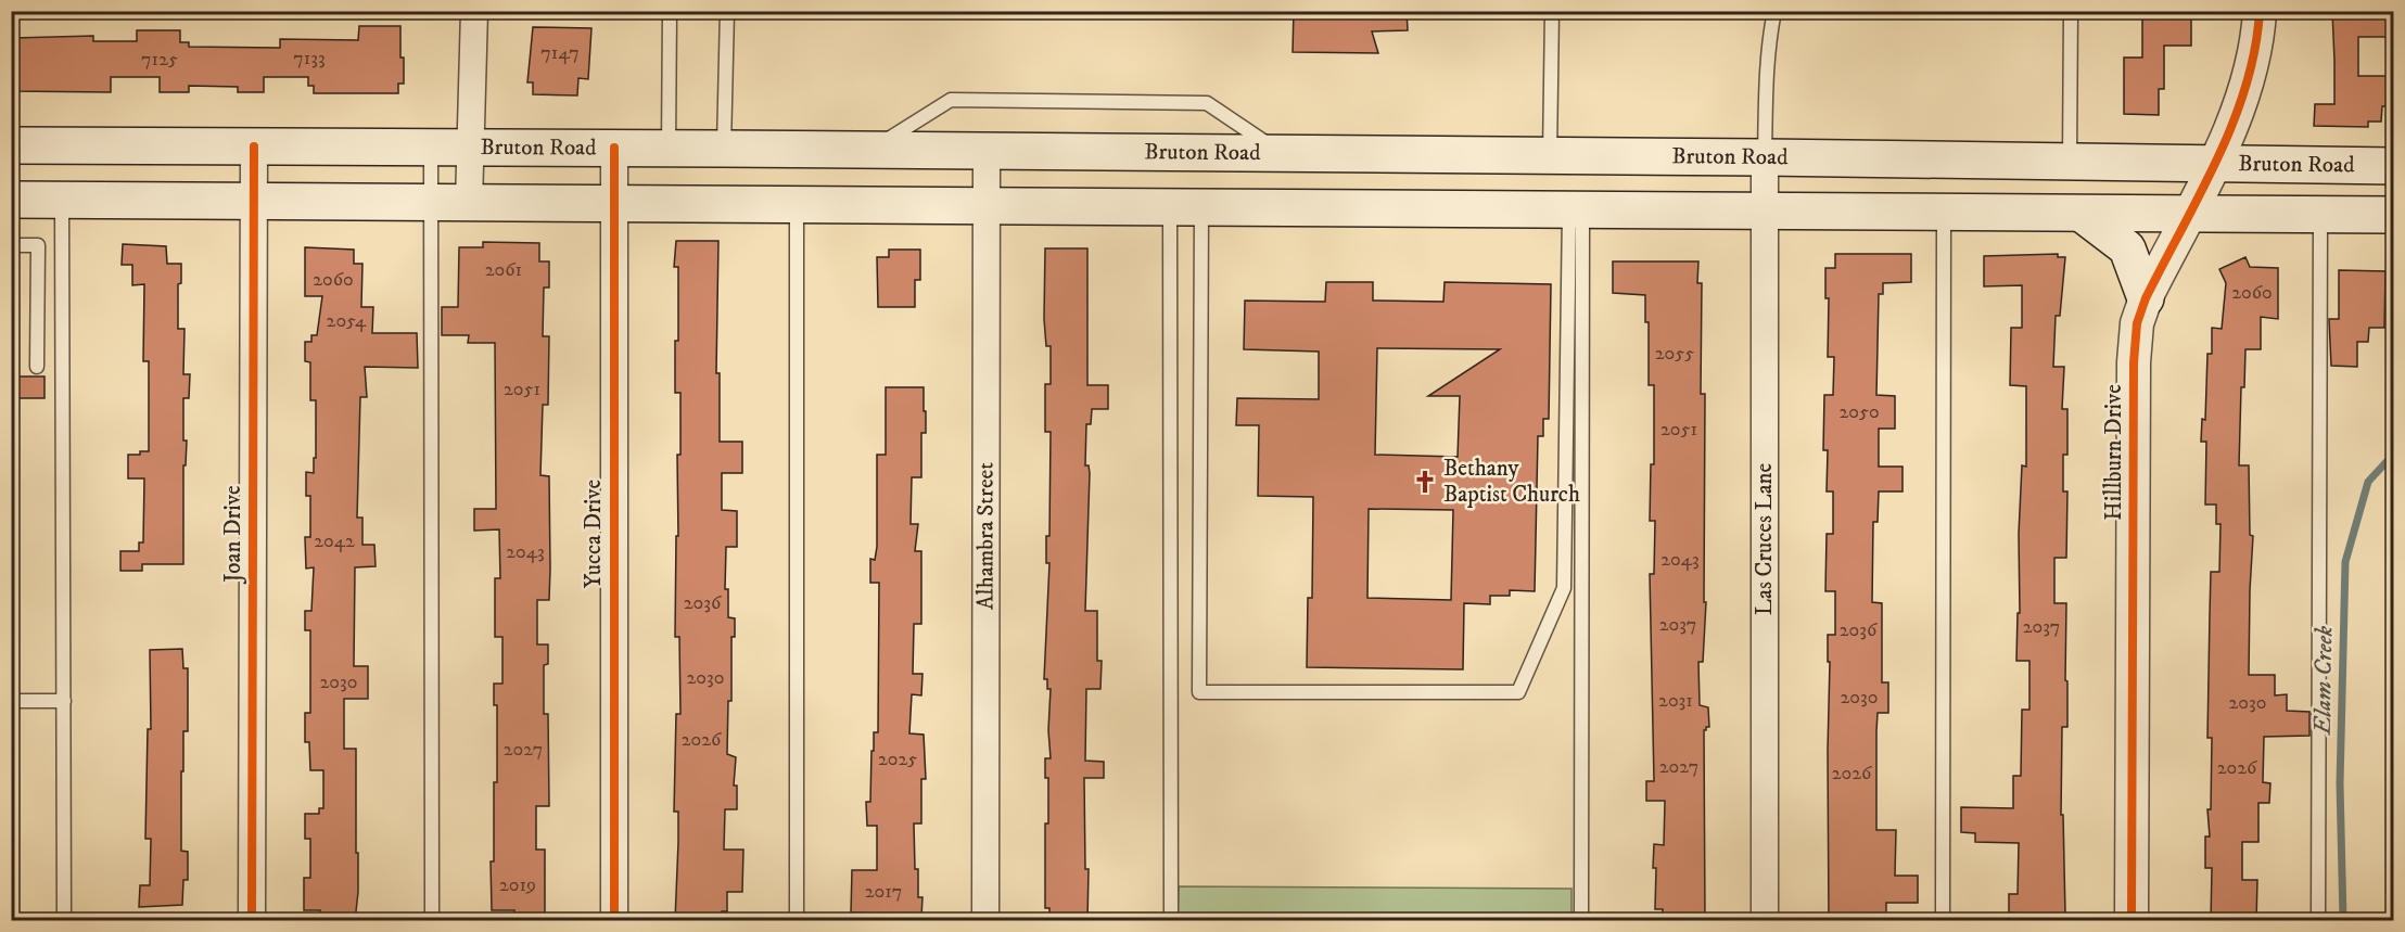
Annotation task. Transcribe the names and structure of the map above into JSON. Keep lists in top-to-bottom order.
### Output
{
  "streets": {
    "main road": ["Bruton Road"],
    "street": [
      "Hillburn Drive",
      "Joan Drive",
      "Yucca Drive",
      "Alhambra Street",
      "Las Cruces Lane"
    ]
  },
  "crossings": [
    ["Bruton Road", "Hillburn Drive"],
    ["Bruton Road", "Joan Drive"],
    ["Bruton Road", "Yucca Drive"],
    ["Bruton Road", "Alhambra Street"],
    ["Bruton Road", "Las Cruces Lane"]
  ],
  "water": ["Elam Creek"],
  "places": {
    "church": ["Bethany Baptist Church"]
  },
  "house_numbers": [
    "7147",
    "7133",
    "7125",
    "2061",
    "2060",
    "2060",
    "2054",
    "2055",
    "2051",
    "2050",
    "2051",
    "2042",
    "2043",
    "2043",
    "2036",
    "2037",
    "2037",
    "2036",
    "2030",
    "2030",
    "2030",
    "2031",
    "2030",
    "2026",
    "2027",
    "2025",
    "2027",
    "2026",
    "2026",
    "2019",
    "2017"
  ]
}
